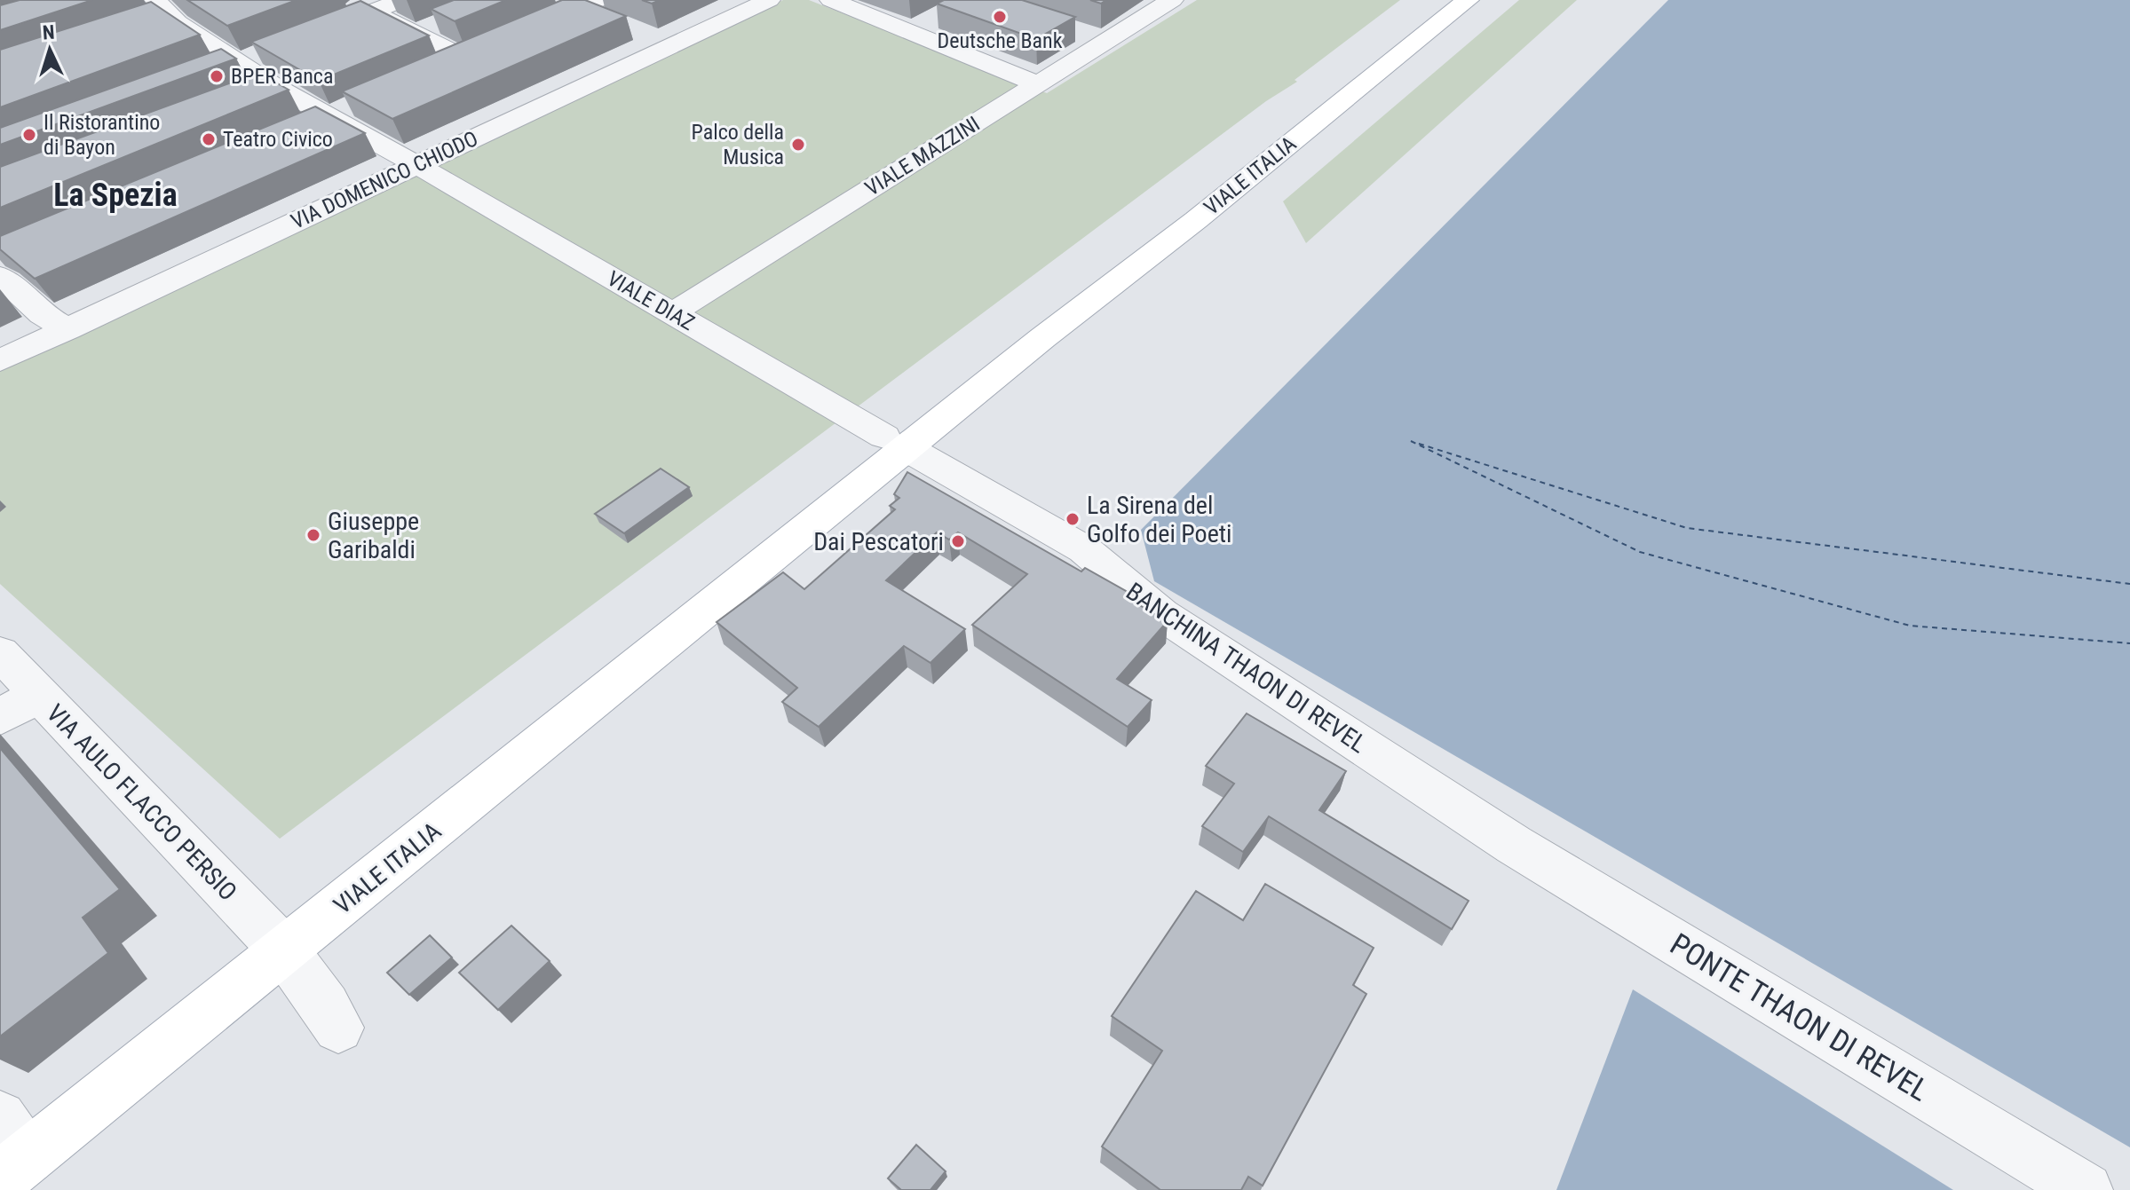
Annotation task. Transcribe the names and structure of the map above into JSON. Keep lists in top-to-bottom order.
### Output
{
  "streets": {
    "main road": ["VIALE ITALIA"],
    "street": [
      "VIALE MAZZINI",
      "VIA DOMENICO CHIODO",
      "VIALE DIAZ",
      "BANCHINA THAON DI REVEL",
      "VIA AULO FLACCO PERSIO",
      "PONTE THAON DI REVEL"
    ]
  },
  "crossings": [
    ["VIALE MAZZINI", "VIALE DIAZ"],
    ["VIALE ITALIA", "VIALE DIAZ"],
    ["VIALE ITALIA", "BANCHINA THAON DI REVEL"],
    ["VIALE ITALIA", "VIA AULO FLACCO PERSIO"],
    ["VIA DOMENICO CHIODO", "VIALE DIAZ"],
    ["VIALE DIAZ", "BANCHINA THAON DI REVEL"],
    ["BANCHINA THAON DI REVEL", "PONTE THAON DI REVEL"]
  ],
  "districts": ["La Spezia"],
  "places": [
    "Deutsche Bank",
    "BPER Banca",
    "Il Ristorantino di Bayon",
    "Teatro Civico",
    "Palco della Musica",
    "La Sirena del Golfo dei Poeti",
    "Giuseppe Garibaldi",
    "Dai Pescatori"
  ],
  "north": "top"
}
